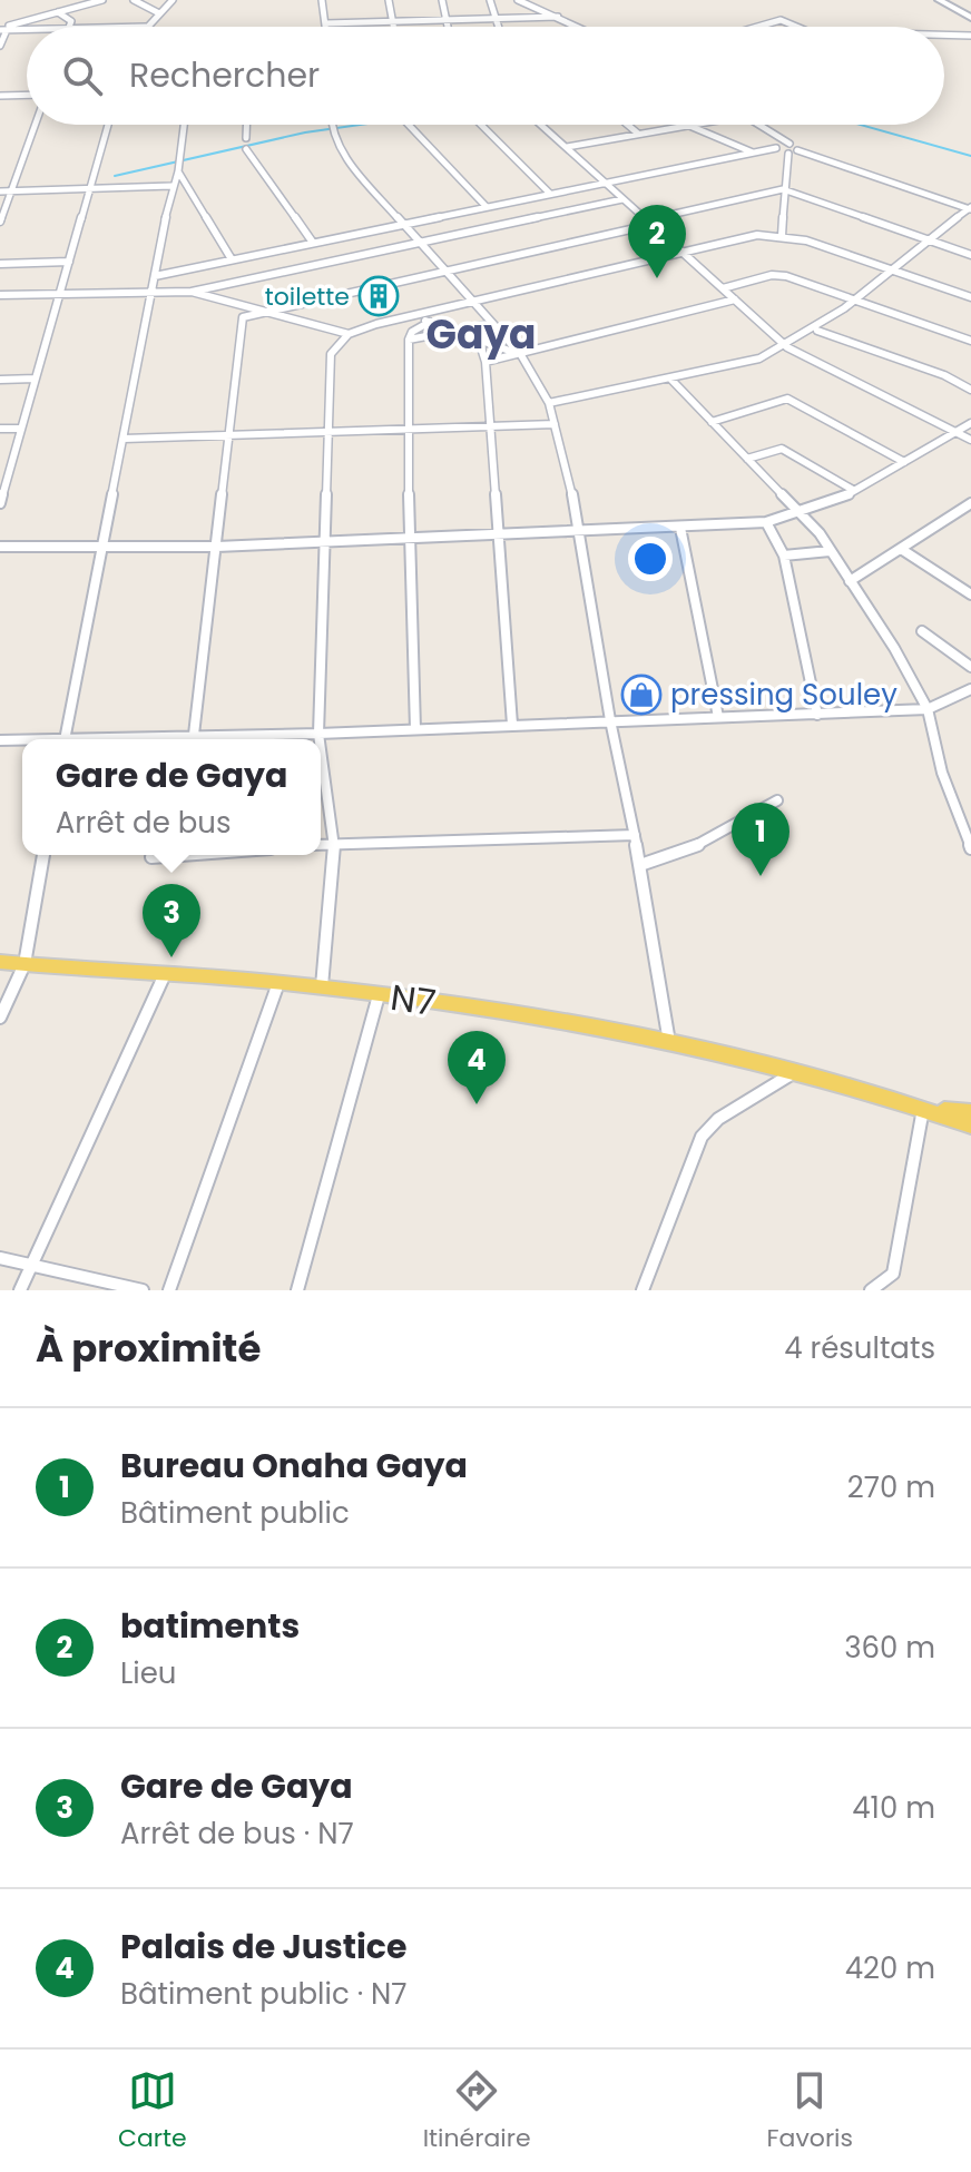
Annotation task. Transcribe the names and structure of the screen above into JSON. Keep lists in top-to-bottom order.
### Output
{
  "streets": {
    "main road": ["N7"]
  },
  "districts": ["Gaya"],
  "places": {
    "building": ["toilette"],
    "shop": ["pressing Souley"]
  },
  "page": {
    "search": "Rechercher",
    "pins": [
      "2",
      "1",
      "3",
      "4"
    ],
    "popup": ["Gare de Gaya", "Arrêt de bus"],
    "heading": ["À proximité", "4 résultats"],
    "list": [
      {
        "mark": "1",
        "name": "Bureau Onaha Gaya",
        "note": "Bâtiment public",
        "value": "270 m"
      },
      {
        "mark": "2",
        "name": "batiments",
        "note": "Lieu",
        "value": "360 m"
      },
      {
        "mark": "3",
        "name": "Gare de Gaya",
        "note": "Arrêt de bus · N7",
        "value": "410 m"
      },
      {
        "mark": "4",
        "name": "Palais de Justice",
        "note": "Bâtiment public · N7",
        "value": "420 m"
      }
    ],
    "nav": ["Carte", "Itinéraire", "Favoris"]
  }
}
